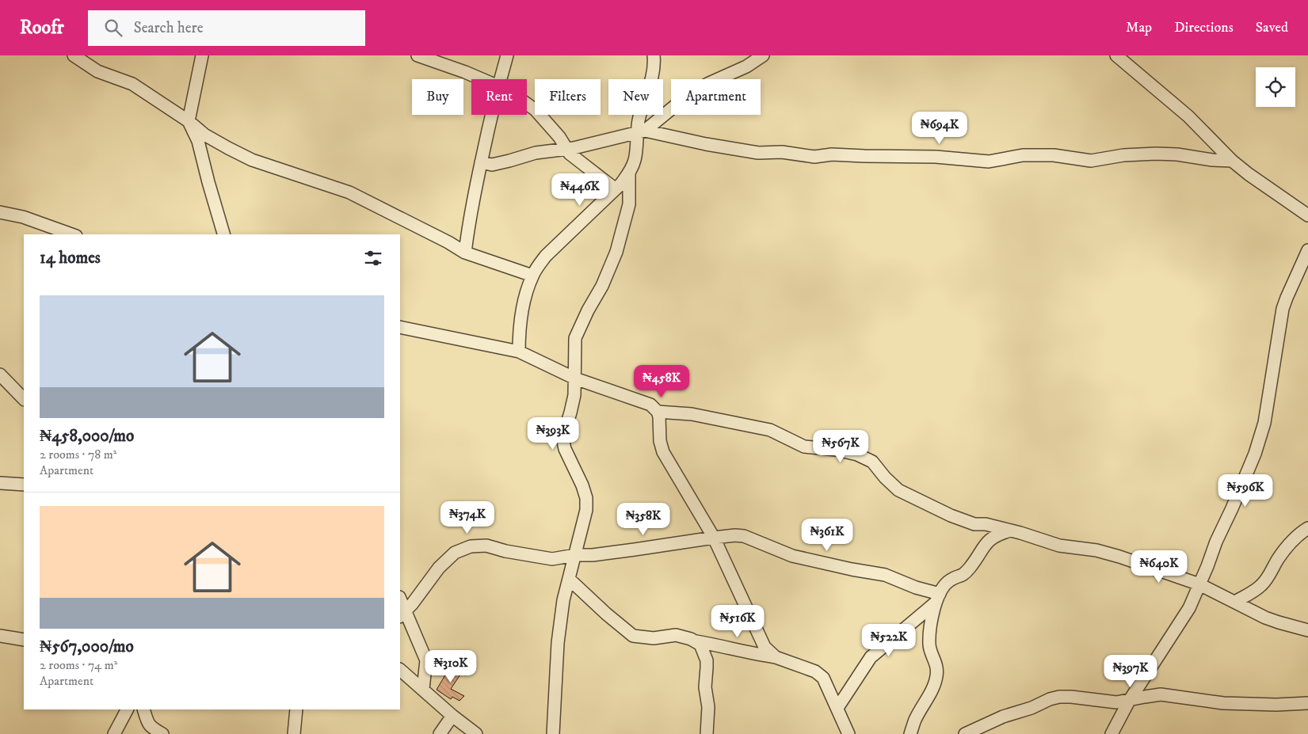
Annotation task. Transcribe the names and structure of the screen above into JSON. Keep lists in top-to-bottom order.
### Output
{
  "page": {
    "header": "Roofr",
    "search": "Search here",
    "nav": ["Map", "Directions", "Saved"],
    "chip": [
      "Buy",
      "Rent",
      "Filters",
      "New",
      "Apartment"
    ],
    "price": [
      "₦694K",
      "₦446K",
      "₦458K",
      "₦393K",
      "₦567K",
      "₦596K",
      "₦374K",
      "₦358K",
      "₦361K",
      "₦640K",
      "₦516K",
      "₦522K",
      "₦310K",
      "₦397K"
    ],
    "heading": "14 homes",
    "list": [
      {
        "name": "₦458,000/mo",
        "note": "2 rooms · 78 m² · Apartment"
      },
      {
        "name": "₦567,000/mo",
        "note": "2 rooms · 74 m² · Apartment"
      }
    ]
  }
}
